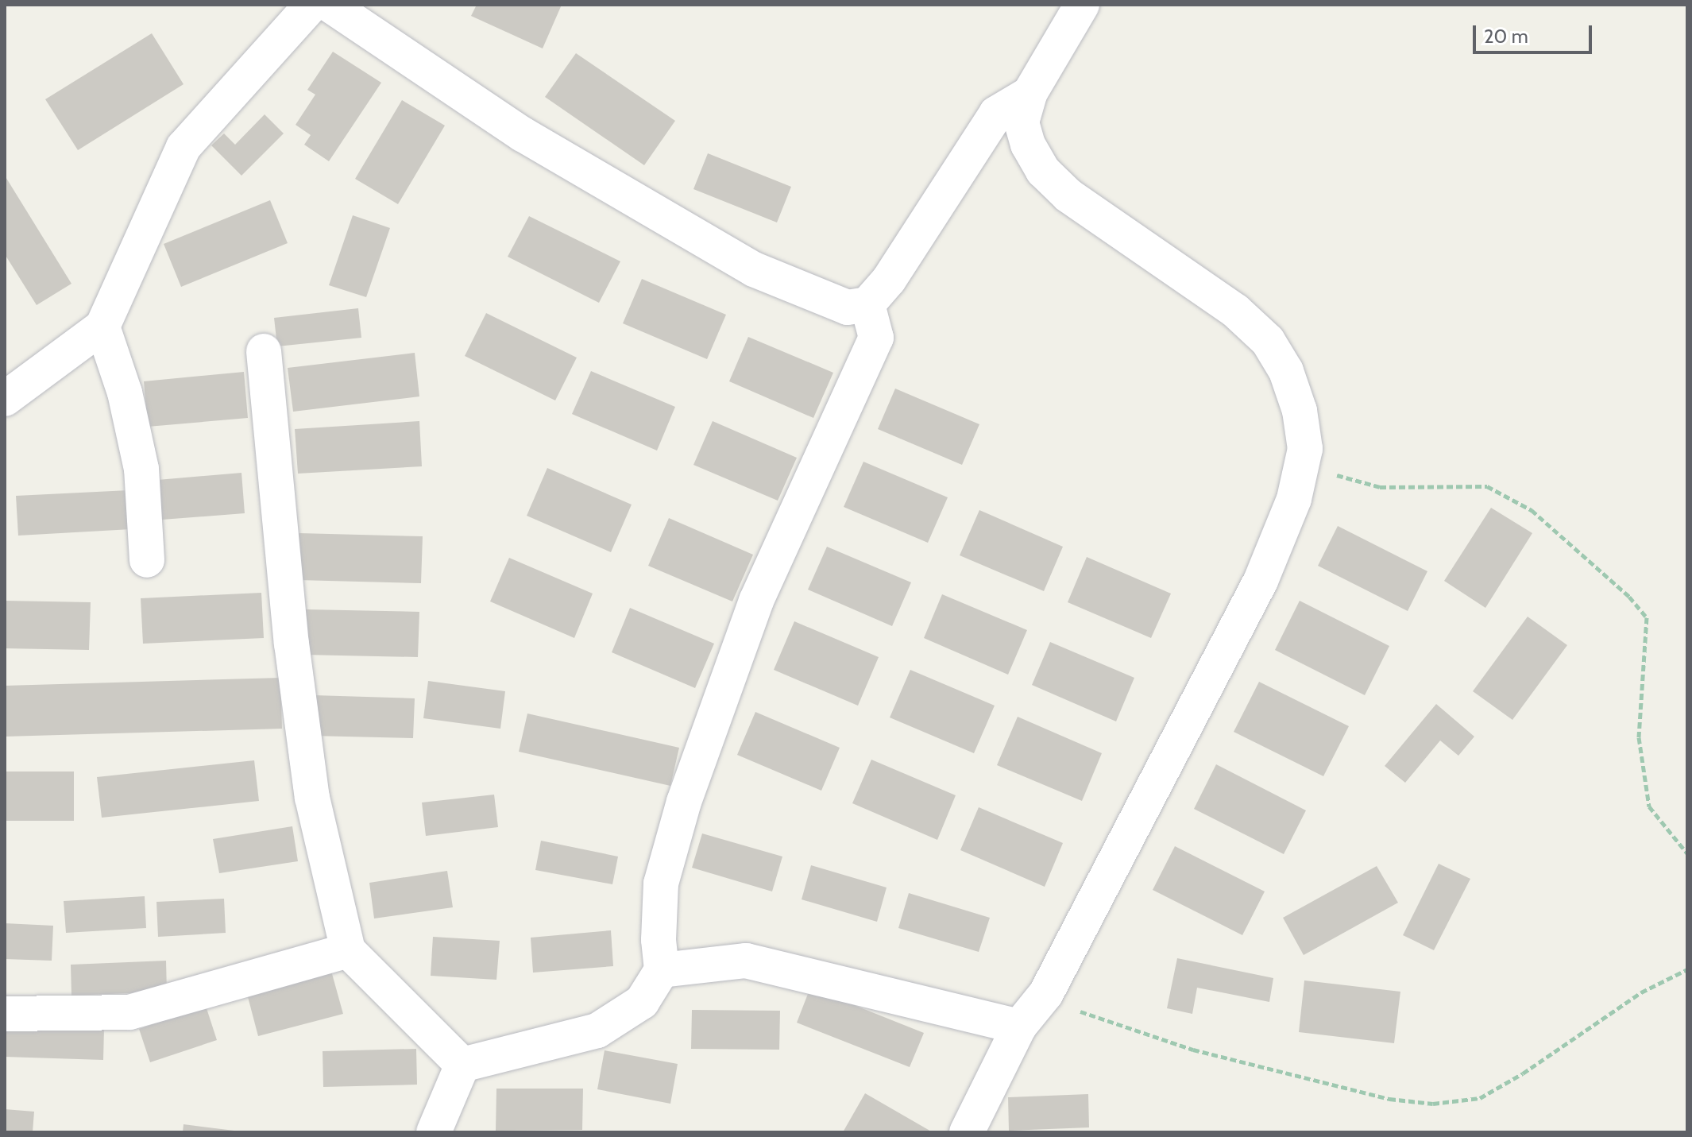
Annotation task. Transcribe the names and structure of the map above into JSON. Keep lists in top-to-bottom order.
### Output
{
  "scale_bar": "20 m"
}
